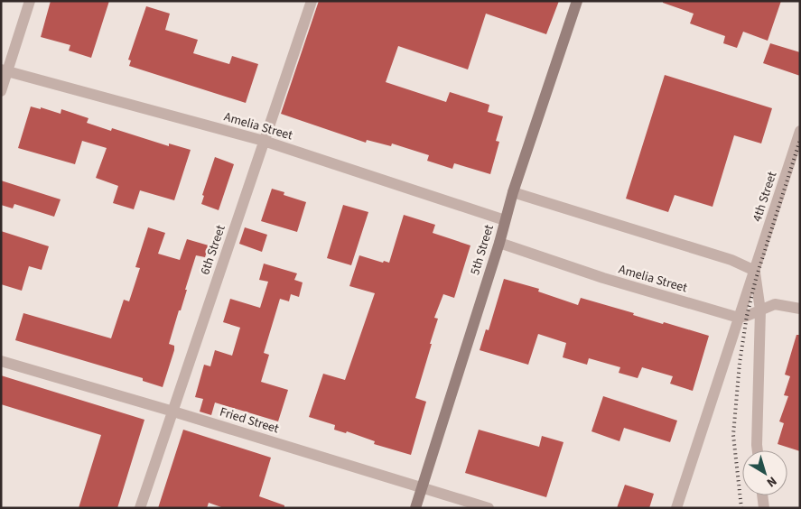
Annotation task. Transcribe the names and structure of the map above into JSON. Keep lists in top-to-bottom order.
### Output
{
  "streets": {
    "main road": ["5th Street"],
    "street": [
      "Amelia Street",
      "4th Street",
      "6th Street",
      "Fried Street"
    ]
  },
  "crossings": [
    ["Amelia Street", "4th Street"],
    ["Amelia Street", "6th Street"],
    ["Amelia Street", "5th Street"],
    ["6th Street", "Fried Street"],
    ["5th Street", "Fried Street"]
  ],
  "north": "bottom right"
}
